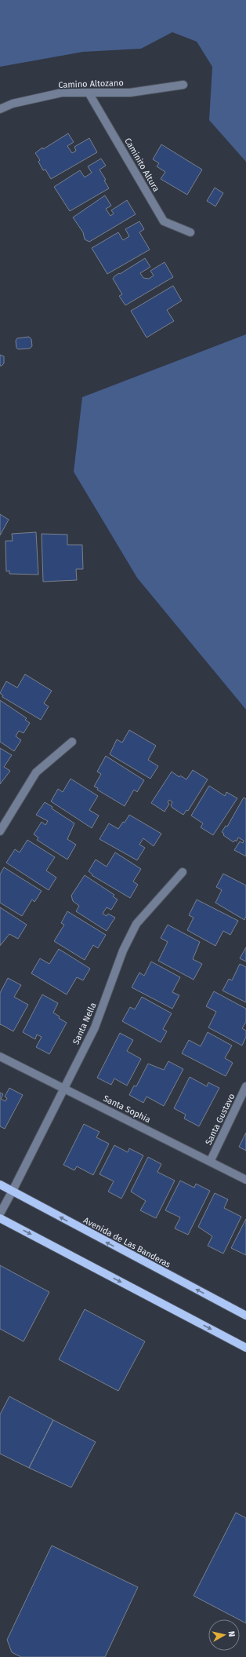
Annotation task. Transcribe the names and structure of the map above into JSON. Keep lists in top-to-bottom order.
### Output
{
  "streets": {
    "main road": ["Avenida de Las Banderas"],
    "street": [
      "Camino Altozano",
      "Caminito Altura",
      "Santa Nella",
      "Santa Sophia",
      "Santa Gustavo"
    ]
  },
  "crossings": [
    ["Camino Altozano", "Caminito Altura"],
    ["Santa Nella", "Santa Sophia"],
    ["Santa Nella", "Avenida de Las Banderas"],
    ["Santa Sophia", "Santa Gustavo"]
  ],
  "north": "right"
}
